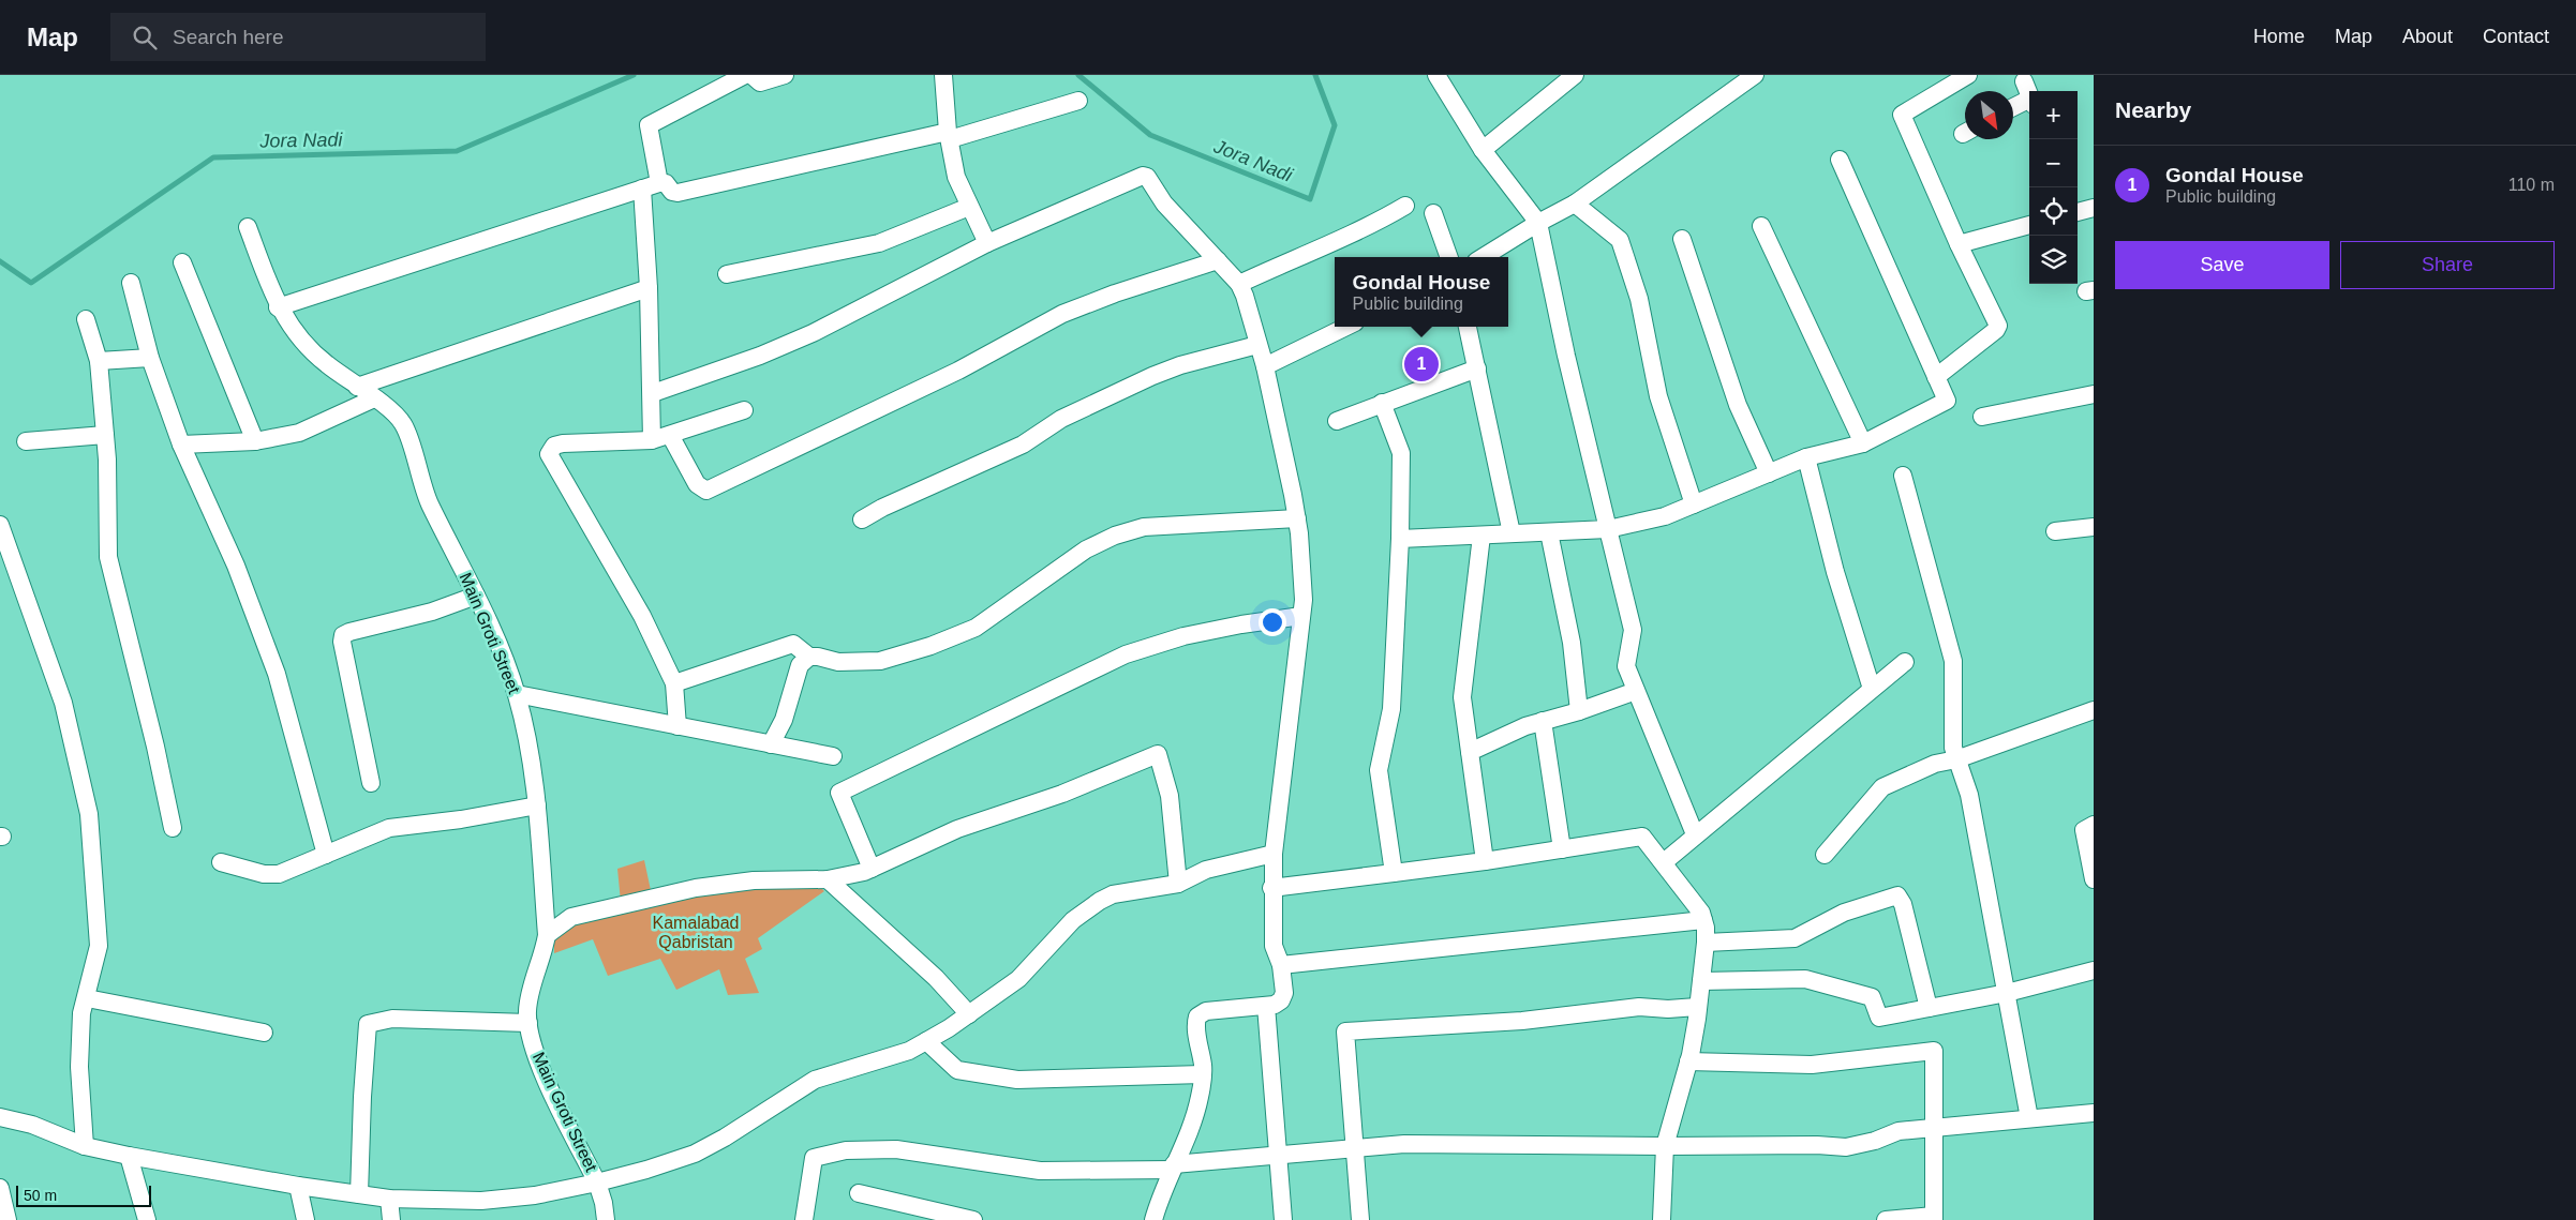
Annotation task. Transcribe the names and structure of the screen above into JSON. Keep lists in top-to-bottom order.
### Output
{
  "streets": {
    "street": ["Main Groti Street"]
  },
  "water": ["Jora Nadi"],
  "parks": ["Kamalabad Qabristan"],
  "scale_bar": "50 m",
  "north": "bottom right",
  "page": {
    "header": "Map",
    "search": "Search here",
    "nav": [
      "Home",
      "Map",
      "About",
      "Contact"
    ],
    "heading": "Nearby",
    "map_buttons": ["+", "−"],
    "list": [
      {
        "mark": "1",
        "name": "Gondal House",
        "note": "Public building",
        "value": "110 m"
      }
    ],
    "buttons": ["Save", "Share"],
    "popup": ["Gondal House", "Public building"],
    "pins": "1",
    "scale": "50 m"
  }
}
